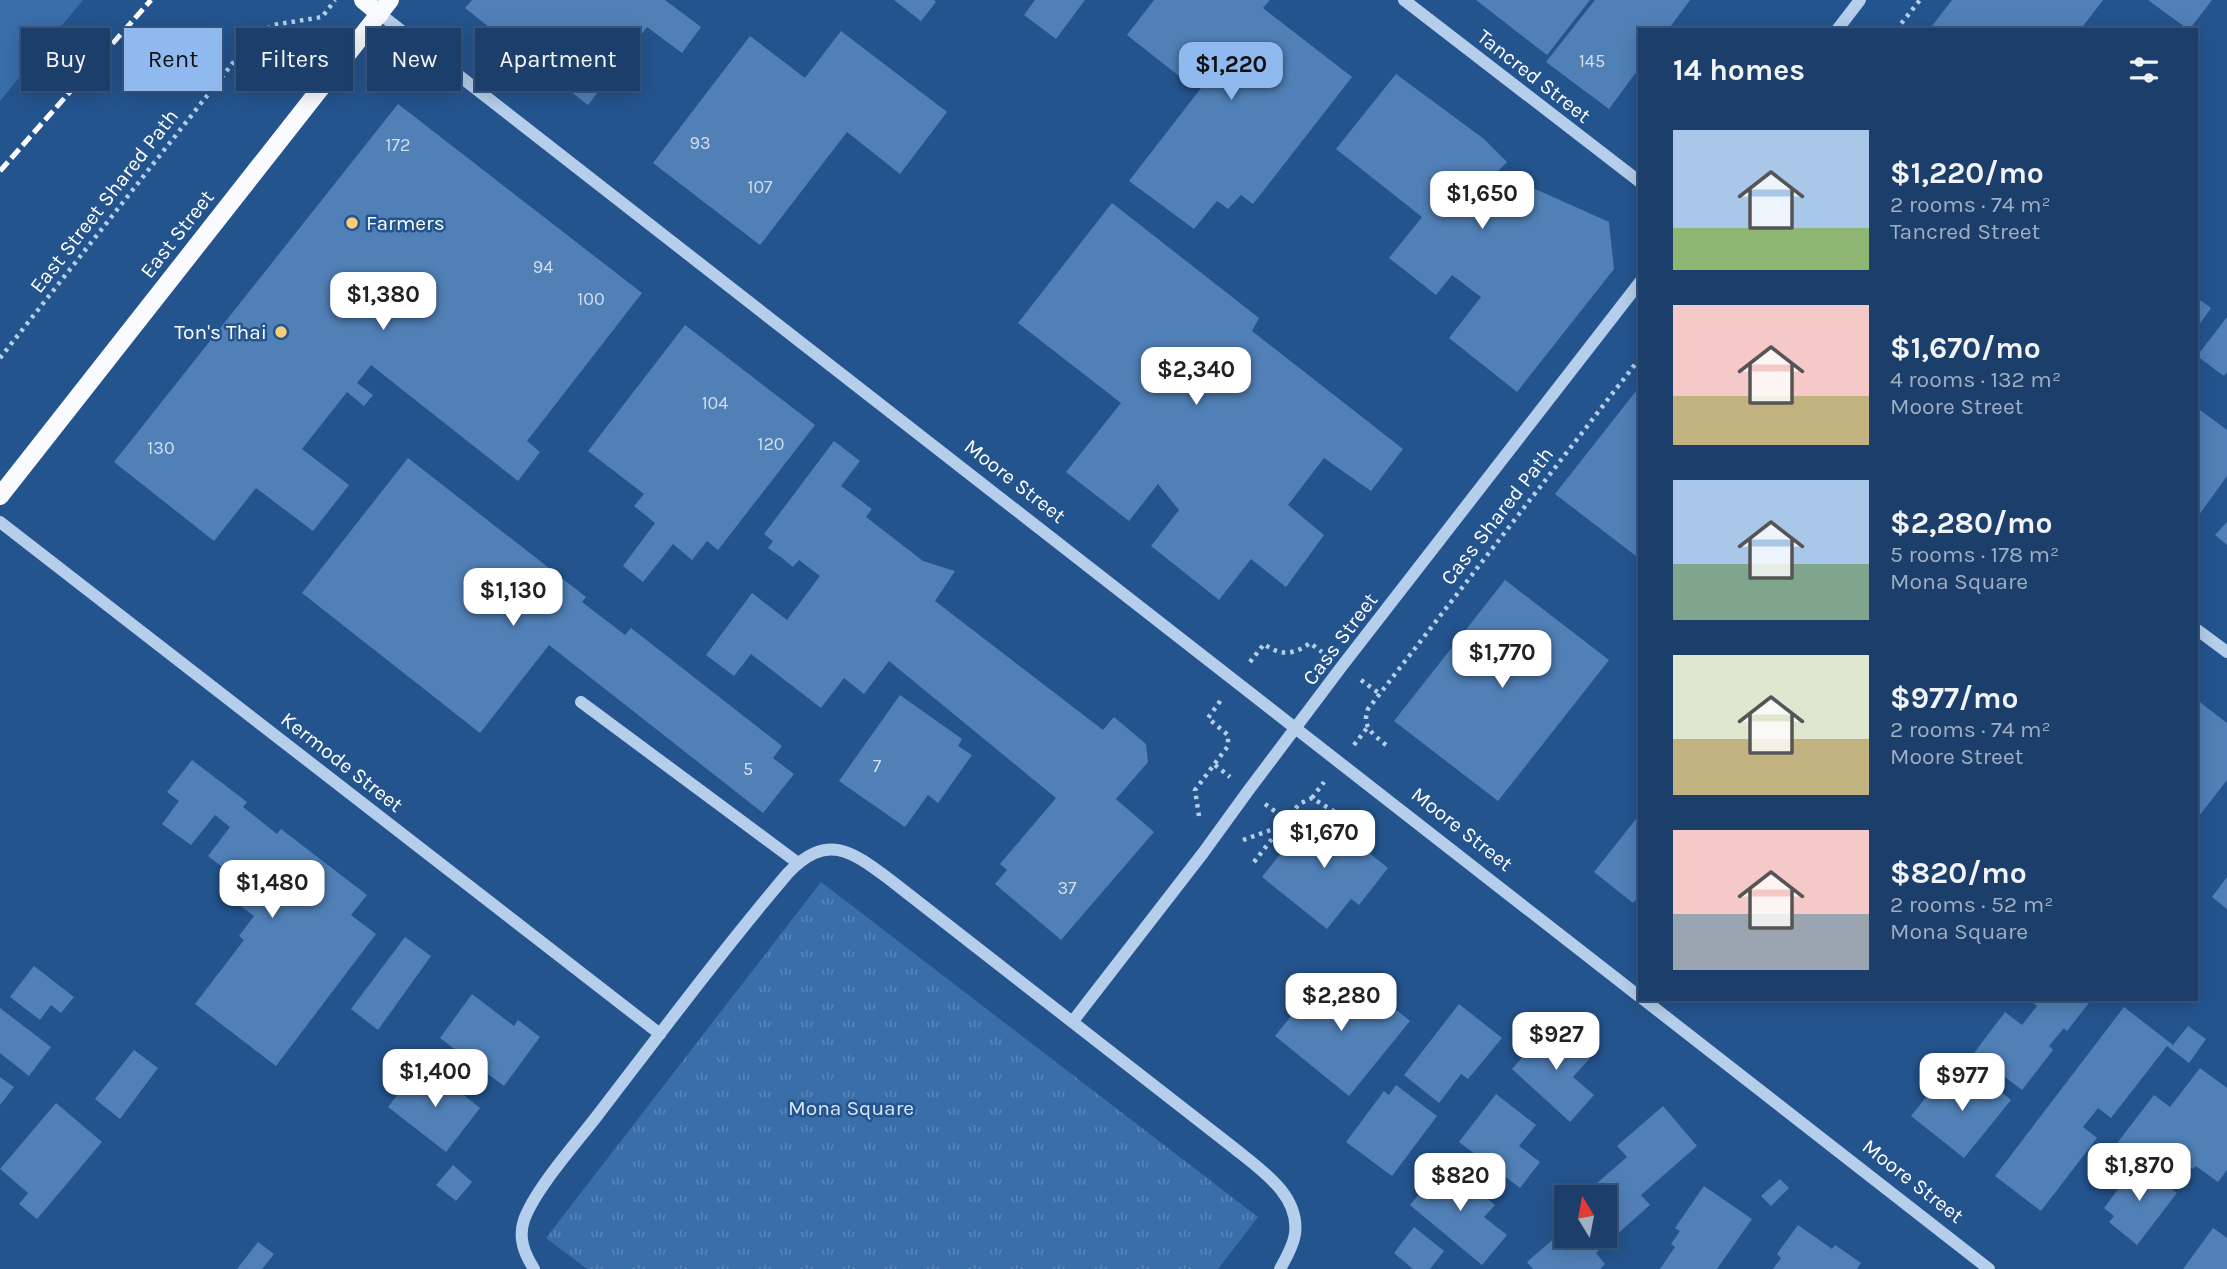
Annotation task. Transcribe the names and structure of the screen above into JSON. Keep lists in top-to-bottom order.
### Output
{
  "streets": {
    "main road": ["East Street", "Moore Street"],
    "street": ["Tancred Street", "Cass Street", "Kermode Street"],
    "path": ["East Street Shared Path", "Cass Shared Path"]
  },
  "crossings": [
    ["East Street", "Moore Street"],
    ["Moore Street", "Cass Street"]
  ],
  "parks": ["Mona Square"],
  "places": ["Farmers", "Ton's Thai"],
  "house_numbers": [
    "145",
    "93",
    "172",
    "107",
    "94",
    "100",
    "104",
    "120",
    "130",
    "7",
    "5",
    "37"
  ],
  "north": "top",
  "page": {
    "chip": [
      "Buy",
      "Rent",
      "Filters",
      "New",
      "Apartment"
    ],
    "heading": "14 homes",
    "price": [
      "$1,220",
      "$1,650",
      "$1,380",
      "$2,340",
      "$1,130",
      "$1,770",
      "$1,670",
      "$1,480",
      "$2,280",
      "$927",
      "$1,400",
      "$977",
      "$1,870",
      "$820"
    ],
    "list": [
      {
        "name": "$1,220/mo",
        "note": "2 rooms · 74 m² · Tancred Street"
      },
      {
        "name": "$1,670/mo",
        "note": "4 rooms · 132 m² · Moore Street"
      },
      {
        "name": "$2,280/mo",
        "note": "5 rooms · 178 m² · Mona Square"
      },
      {
        "name": "$977/mo",
        "note": "2 rooms · 74 m² · Moore Street"
      },
      {
        "name": "$820/mo",
        "note": "2 rooms · 52 m² · Mona Square"
      }
    ]
  }
}
